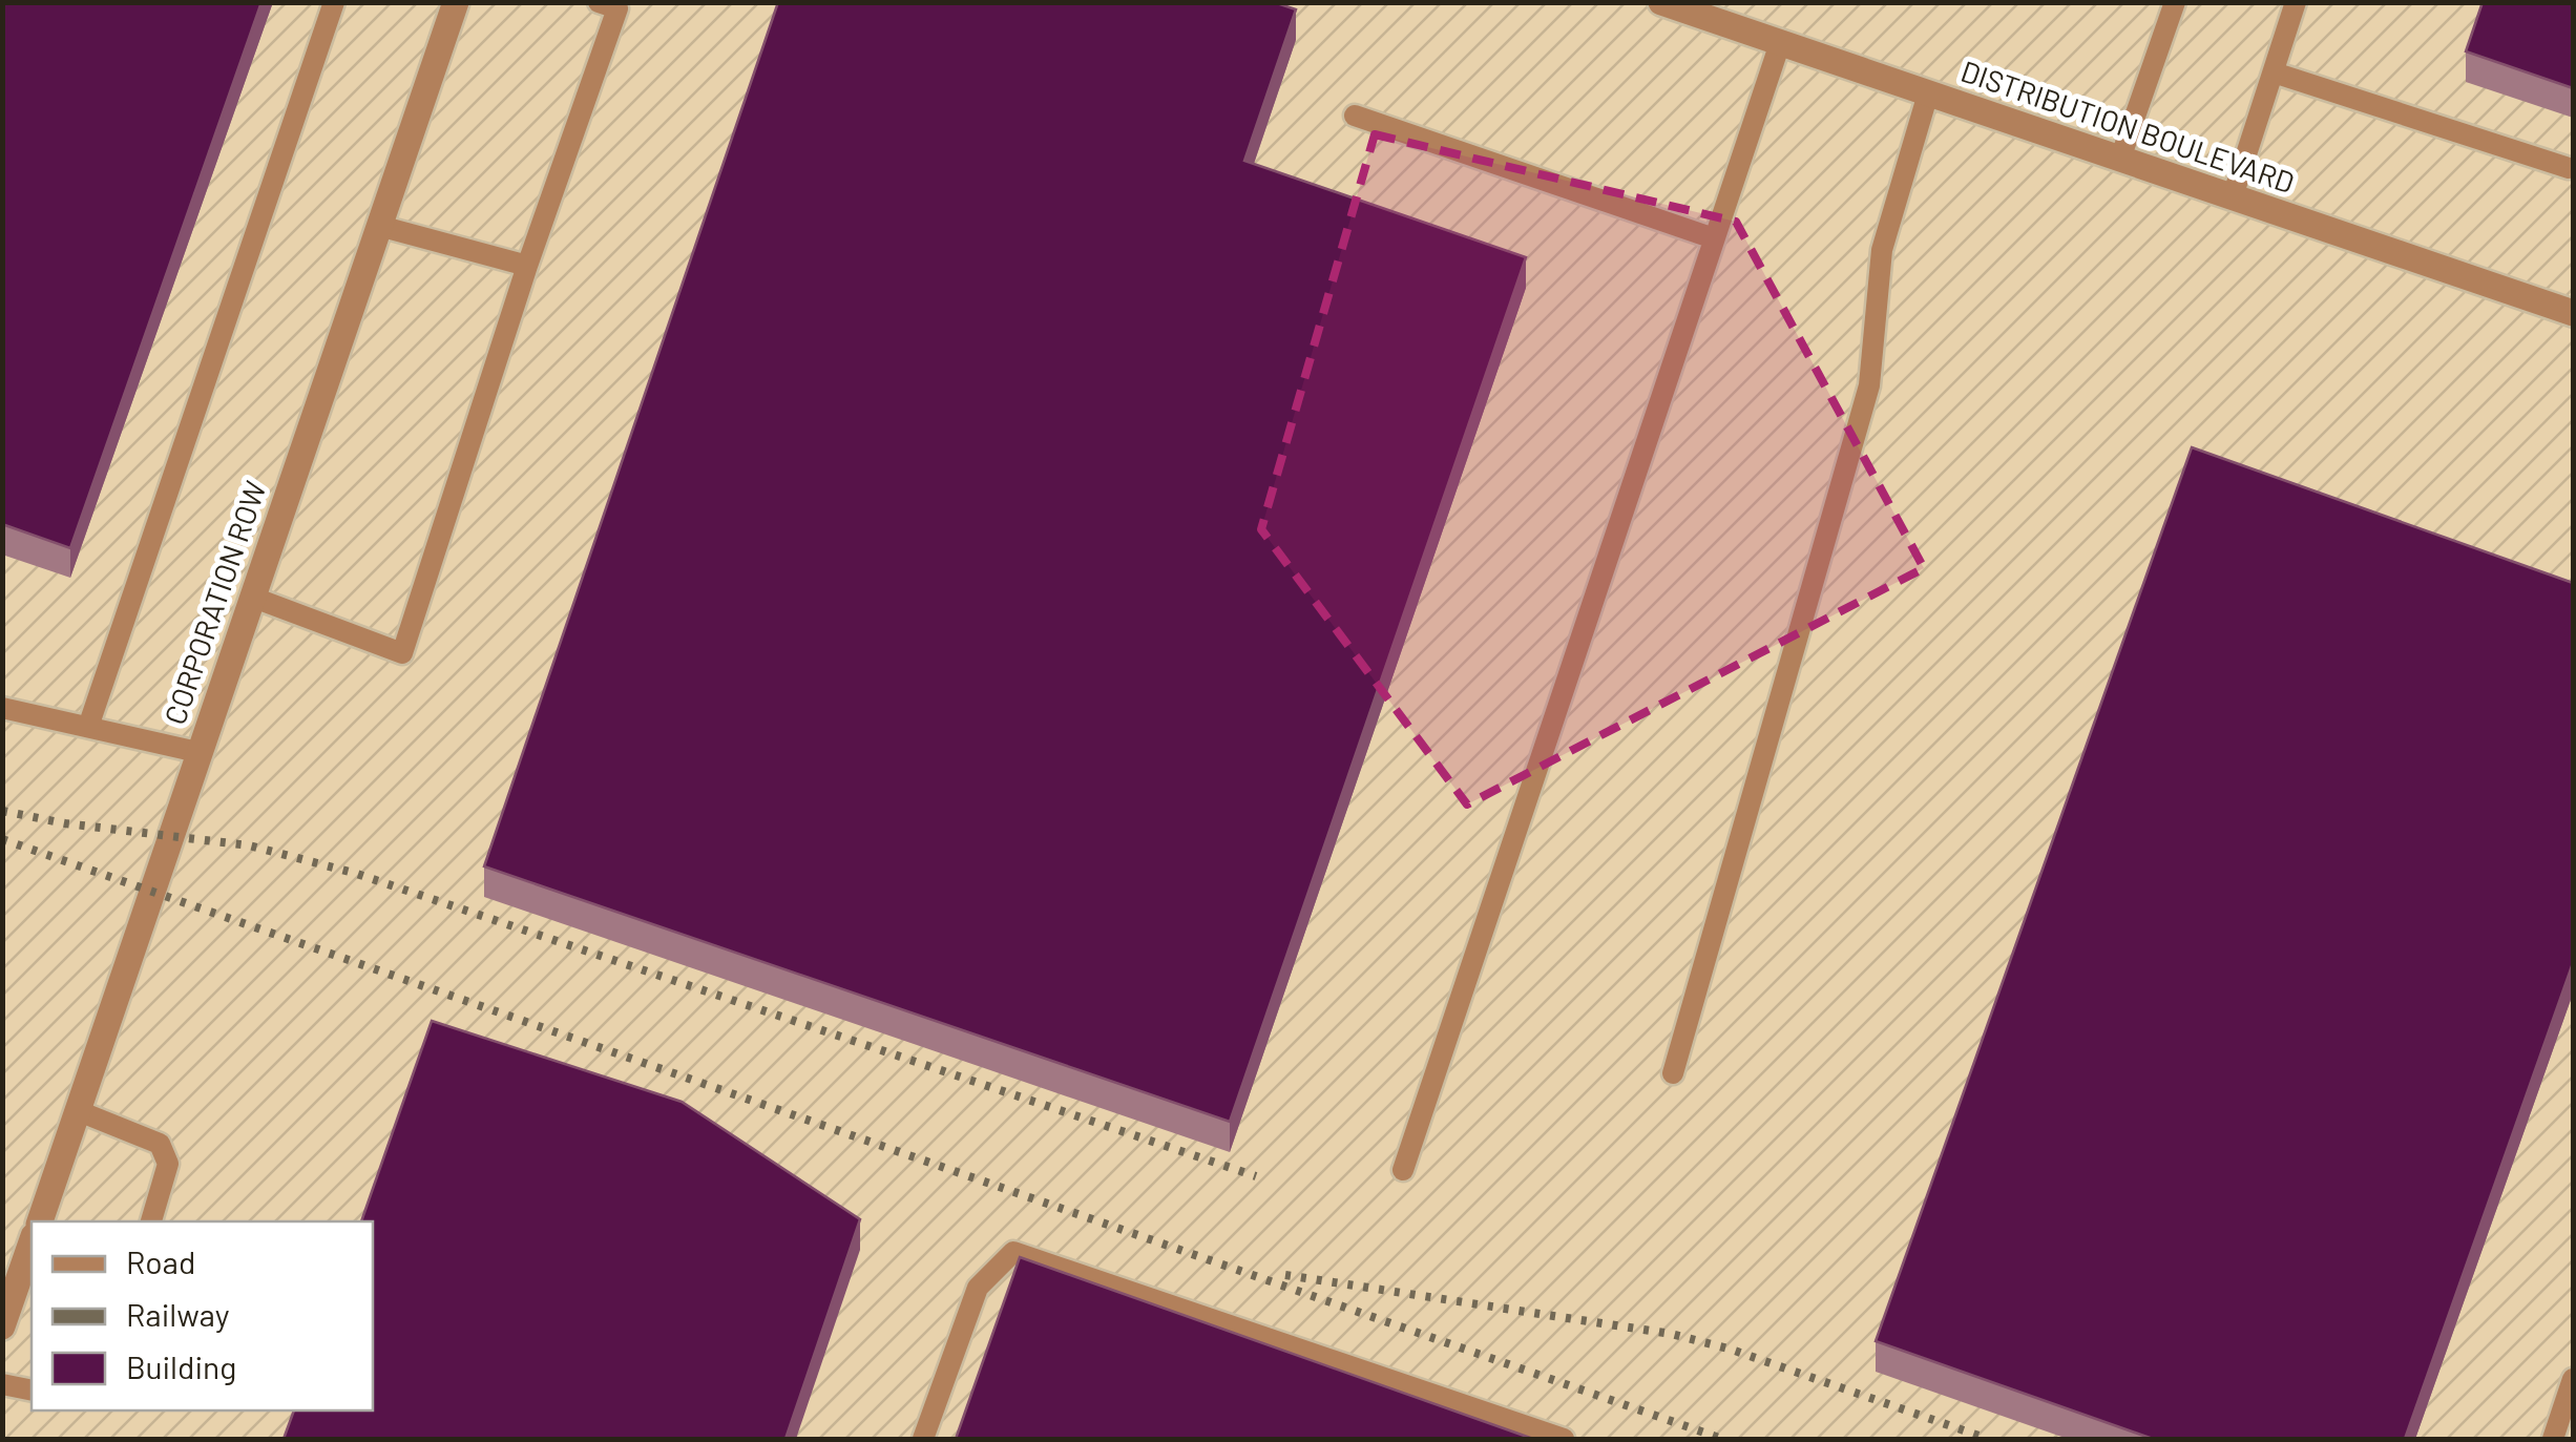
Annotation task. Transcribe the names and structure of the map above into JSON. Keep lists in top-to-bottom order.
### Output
{
  "streets": {
    "street": ["DISTRIBUTION BOULEVARD", "CORPORATION ROW"]
  },
  "legend": ["Road", "Railway", "Building"]
}
